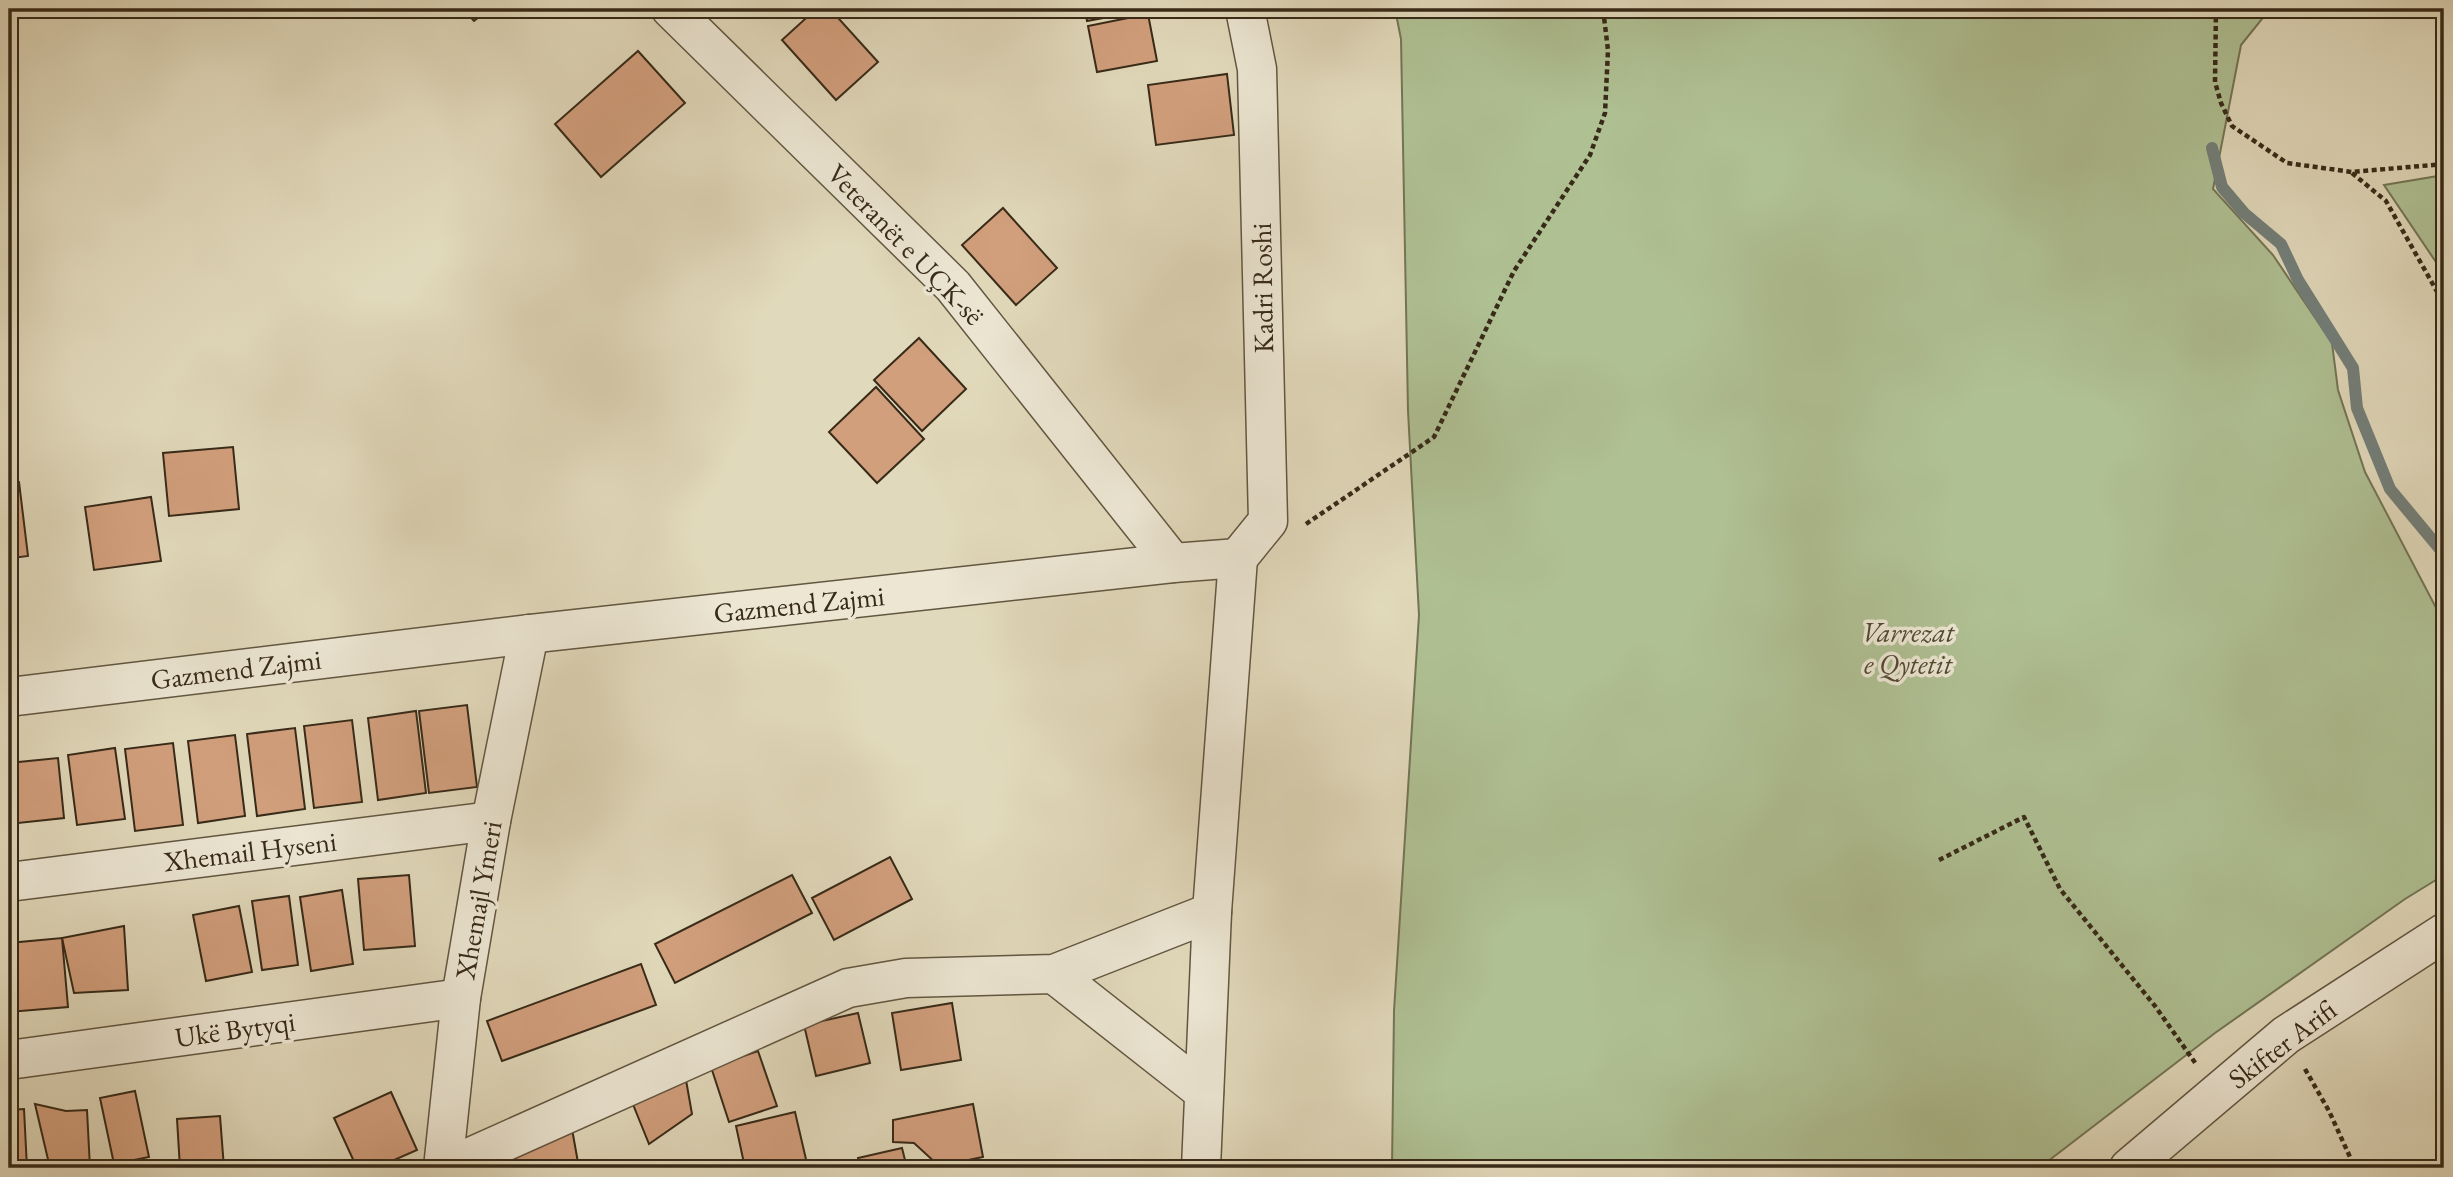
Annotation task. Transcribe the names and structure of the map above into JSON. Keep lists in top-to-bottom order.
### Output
{
  "streets": {
    "street": [
      "Veteranët e UÇK-së",
      "Kadri Roshi",
      "Gazmend Zajmi",
      "Xhemail Hyseni",
      "Xhemajl Ymeri",
      "Ukë Bytyqi",
      "Skifter Arifi"
    ]
  },
  "crossings": [
    ["Veteranët e UÇK-së", "Gazmend Zajmi"],
    ["Kadri Roshi", "Gazmend Zajmi"],
    ["Gazmend Zajmi", "Xhemajl Ymeri"],
    ["Xhemail Hyseni", "Xhemajl Ymeri"],
    ["Xhemajl Ymeri", "Ukë Bytyqi"]
  ],
  "parks": ["Varrezat e Qytetit"]
}
